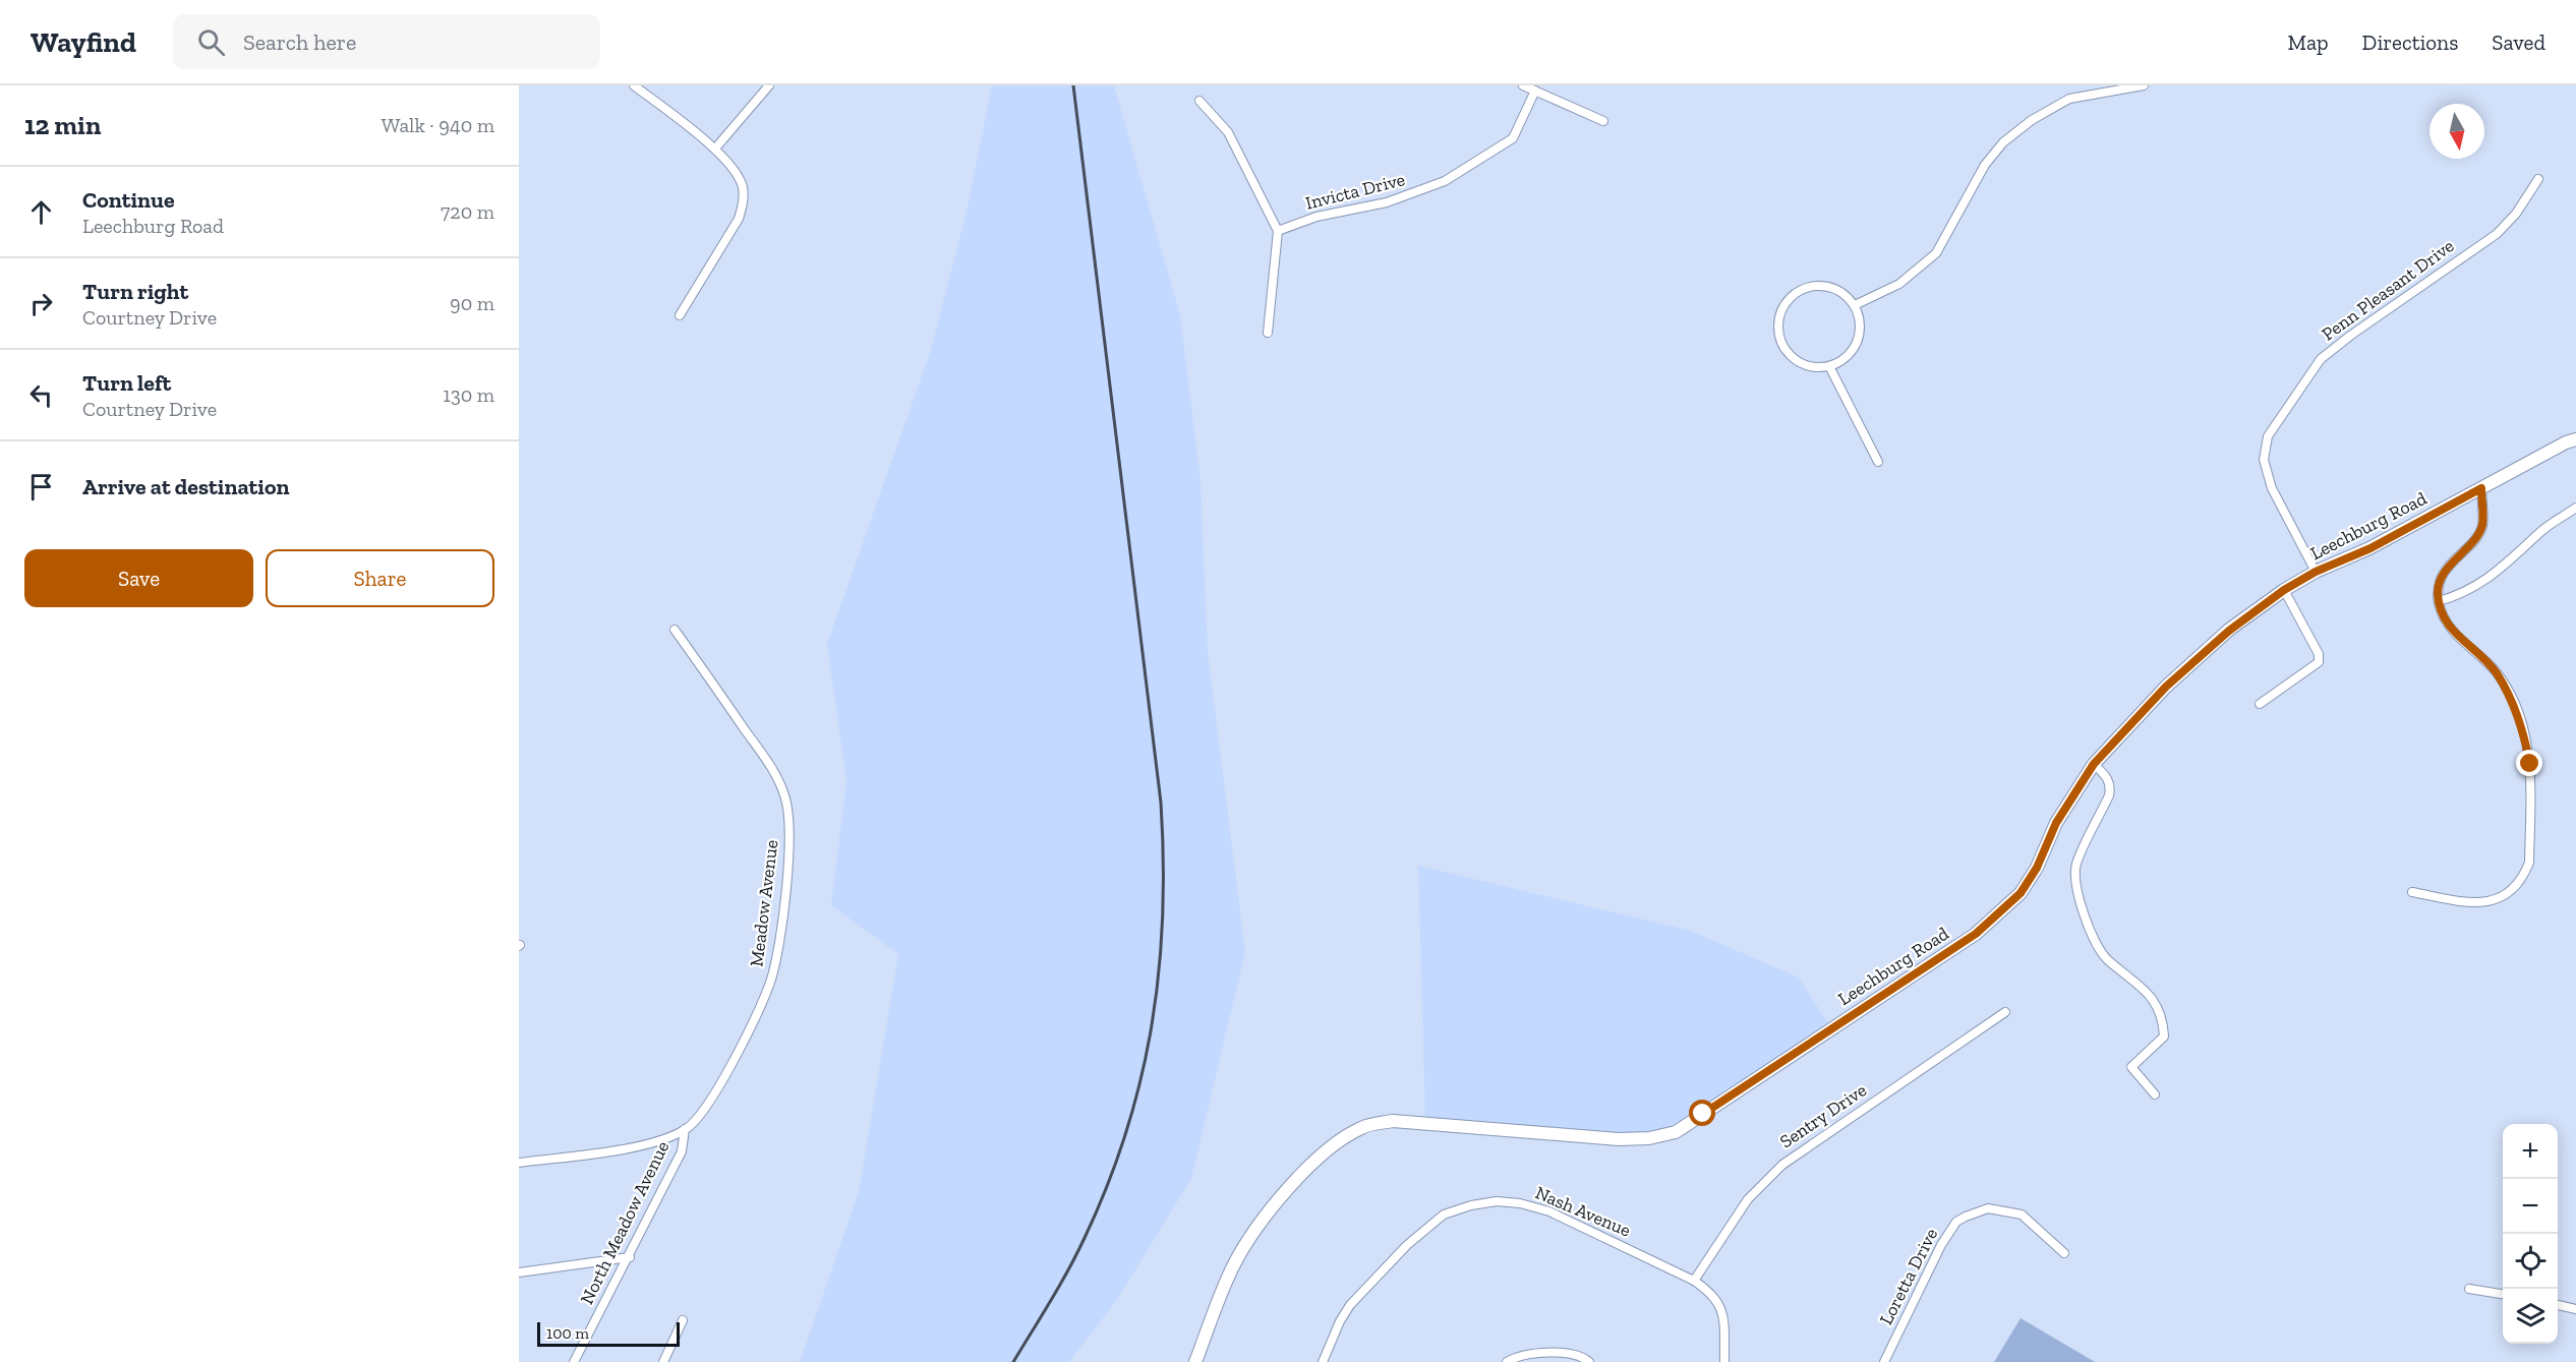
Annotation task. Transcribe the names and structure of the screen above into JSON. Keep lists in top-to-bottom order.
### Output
{
  "streets": {
    "street": [
      "Invicta Drive",
      "Penn Pleasant Drive",
      "Leechburg Road",
      "Meadow Avenue",
      "Sentry Drive",
      "Nash Avenue",
      "North Meadow Avenue",
      "Loretta Drive"
    ]
  },
  "crossings": [
    ["Penn Pleasant Drive", "Leechburg Road"],
    ["Meadow Avenue", "North Meadow Avenue"],
    ["Sentry Drive", "Nash Avenue"]
  ],
  "scale_bar": "100 m",
  "north": "bottom",
  "page": {
    "header": "Wayfind",
    "search": "Search here",
    "nav": ["Map", "Directions", "Saved"],
    "heading": ["12 min", "Walk · 940 m"],
    "list": [
      ["Continue", "Leechburg Road", "720 m"],
      ["Turn right", "Courtney Drive", "90 m"],
      ["Turn left", "Courtney Drive", "130 m"],
      "Arrive at destination"
    ],
    "buttons": ["Save", "Share"],
    "map_buttons": ["+", "−"],
    "scale": "100 m"
  }
}
